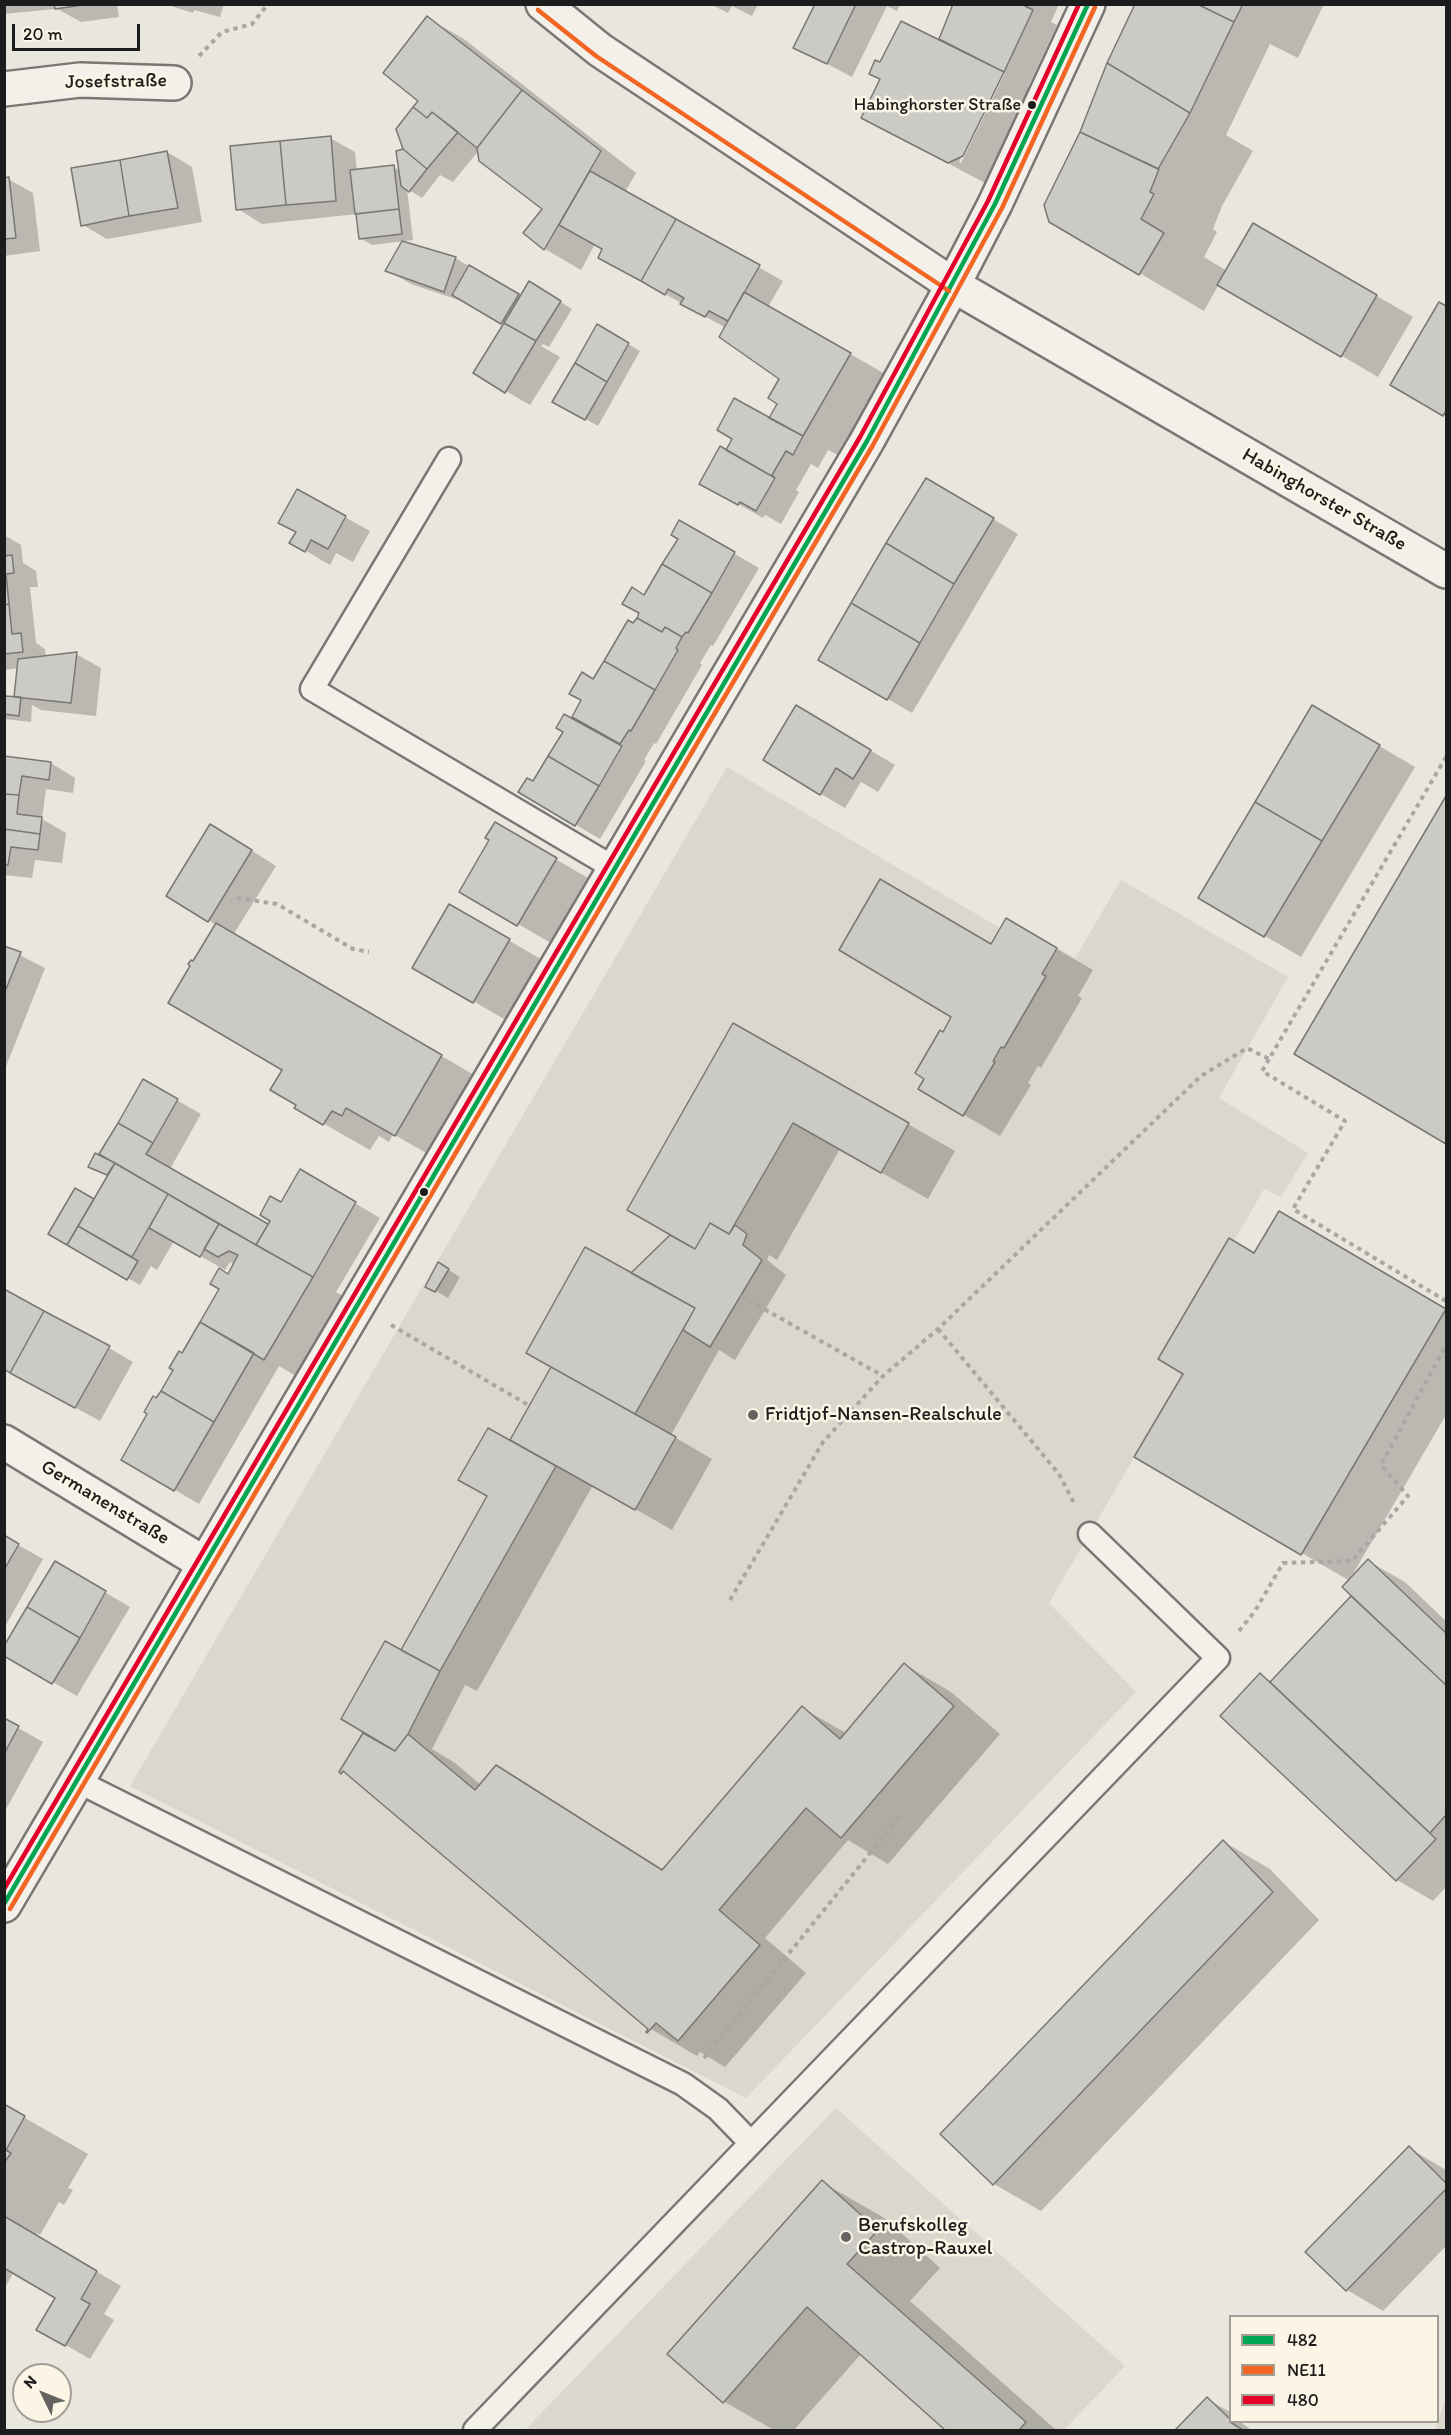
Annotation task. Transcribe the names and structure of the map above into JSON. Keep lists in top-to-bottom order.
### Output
{
  "streets": {
    "street": ["Josefstraße", "Habinghorster Straße", "Germanenstraße"]
  },
  "places": ["Habinghorster Straße", "Fridtjof-Nansen-Realschule", "Berufskolleg Castrop-Rauxel"],
  "lines": ["transit line 482", "transit line 480", "transit line NE11"],
  "legend": ["482", "NE11", "480"],
  "scale_bar": "20 m",
  "north": "top left"
}
